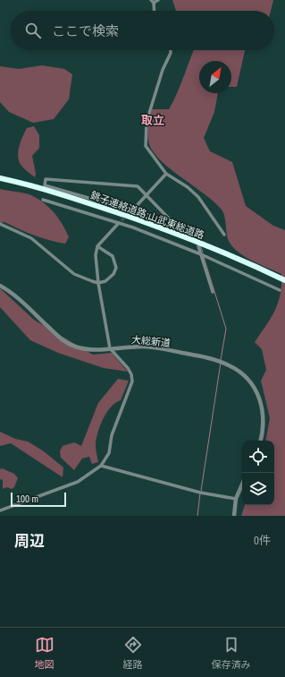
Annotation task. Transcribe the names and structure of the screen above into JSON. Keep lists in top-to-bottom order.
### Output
{
  "streets": {
    "highway": ["銚子連絡道路;山武東総道路"],
    "street": ["大総新道"]
  },
  "districts": ["取立"],
  "scale_bar": "100 m",
  "north": "top right",
  "page": {
    "search": "ここで検索",
    "scale": "100 m",
    "heading": ["周辺", "0件"],
    "nav": ["地図", "経路", "保存済み"]
  }
}
